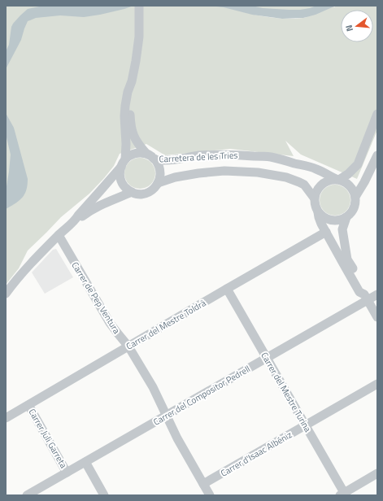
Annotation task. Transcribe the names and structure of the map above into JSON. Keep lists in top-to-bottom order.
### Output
{
  "streets": {
    "street": [
      "Carretera de les Tries",
      "Carrer de Pep Ventura",
      "Carrer del Mestre Toldrà",
      "Carrer del Mestre Turina",
      "Carrer del Compositor Pedrell",
      "Carrer Juli Garreta",
      "Carrer d'Isaac Albéniz"
    ]
  },
  "crossings": [
    ["Carrer de Pep Ventura", "Carrer del Mestre Toldrà"],
    ["Carrer de Pep Ventura", "Carrer del Compositor Pedrell"],
    ["Carrer de Pep Ventura", "Carrer d'Isaac Albéniz"],
    ["Carrer del Mestre Toldrà", "Carrer del Mestre Turina"],
    ["Carrer del Mestre Toldrà", "Carrer Juli Garreta"],
    ["Carrer del Mestre Turina", "Carrer del Compositor Pedrell"],
    ["Carrer del Mestre Turina", "Carrer d'Isaac Albéniz"],
    ["Carrer del Compositor Pedrell", "Carrer Juli Garreta"]
  ],
  "north": "left"
}
